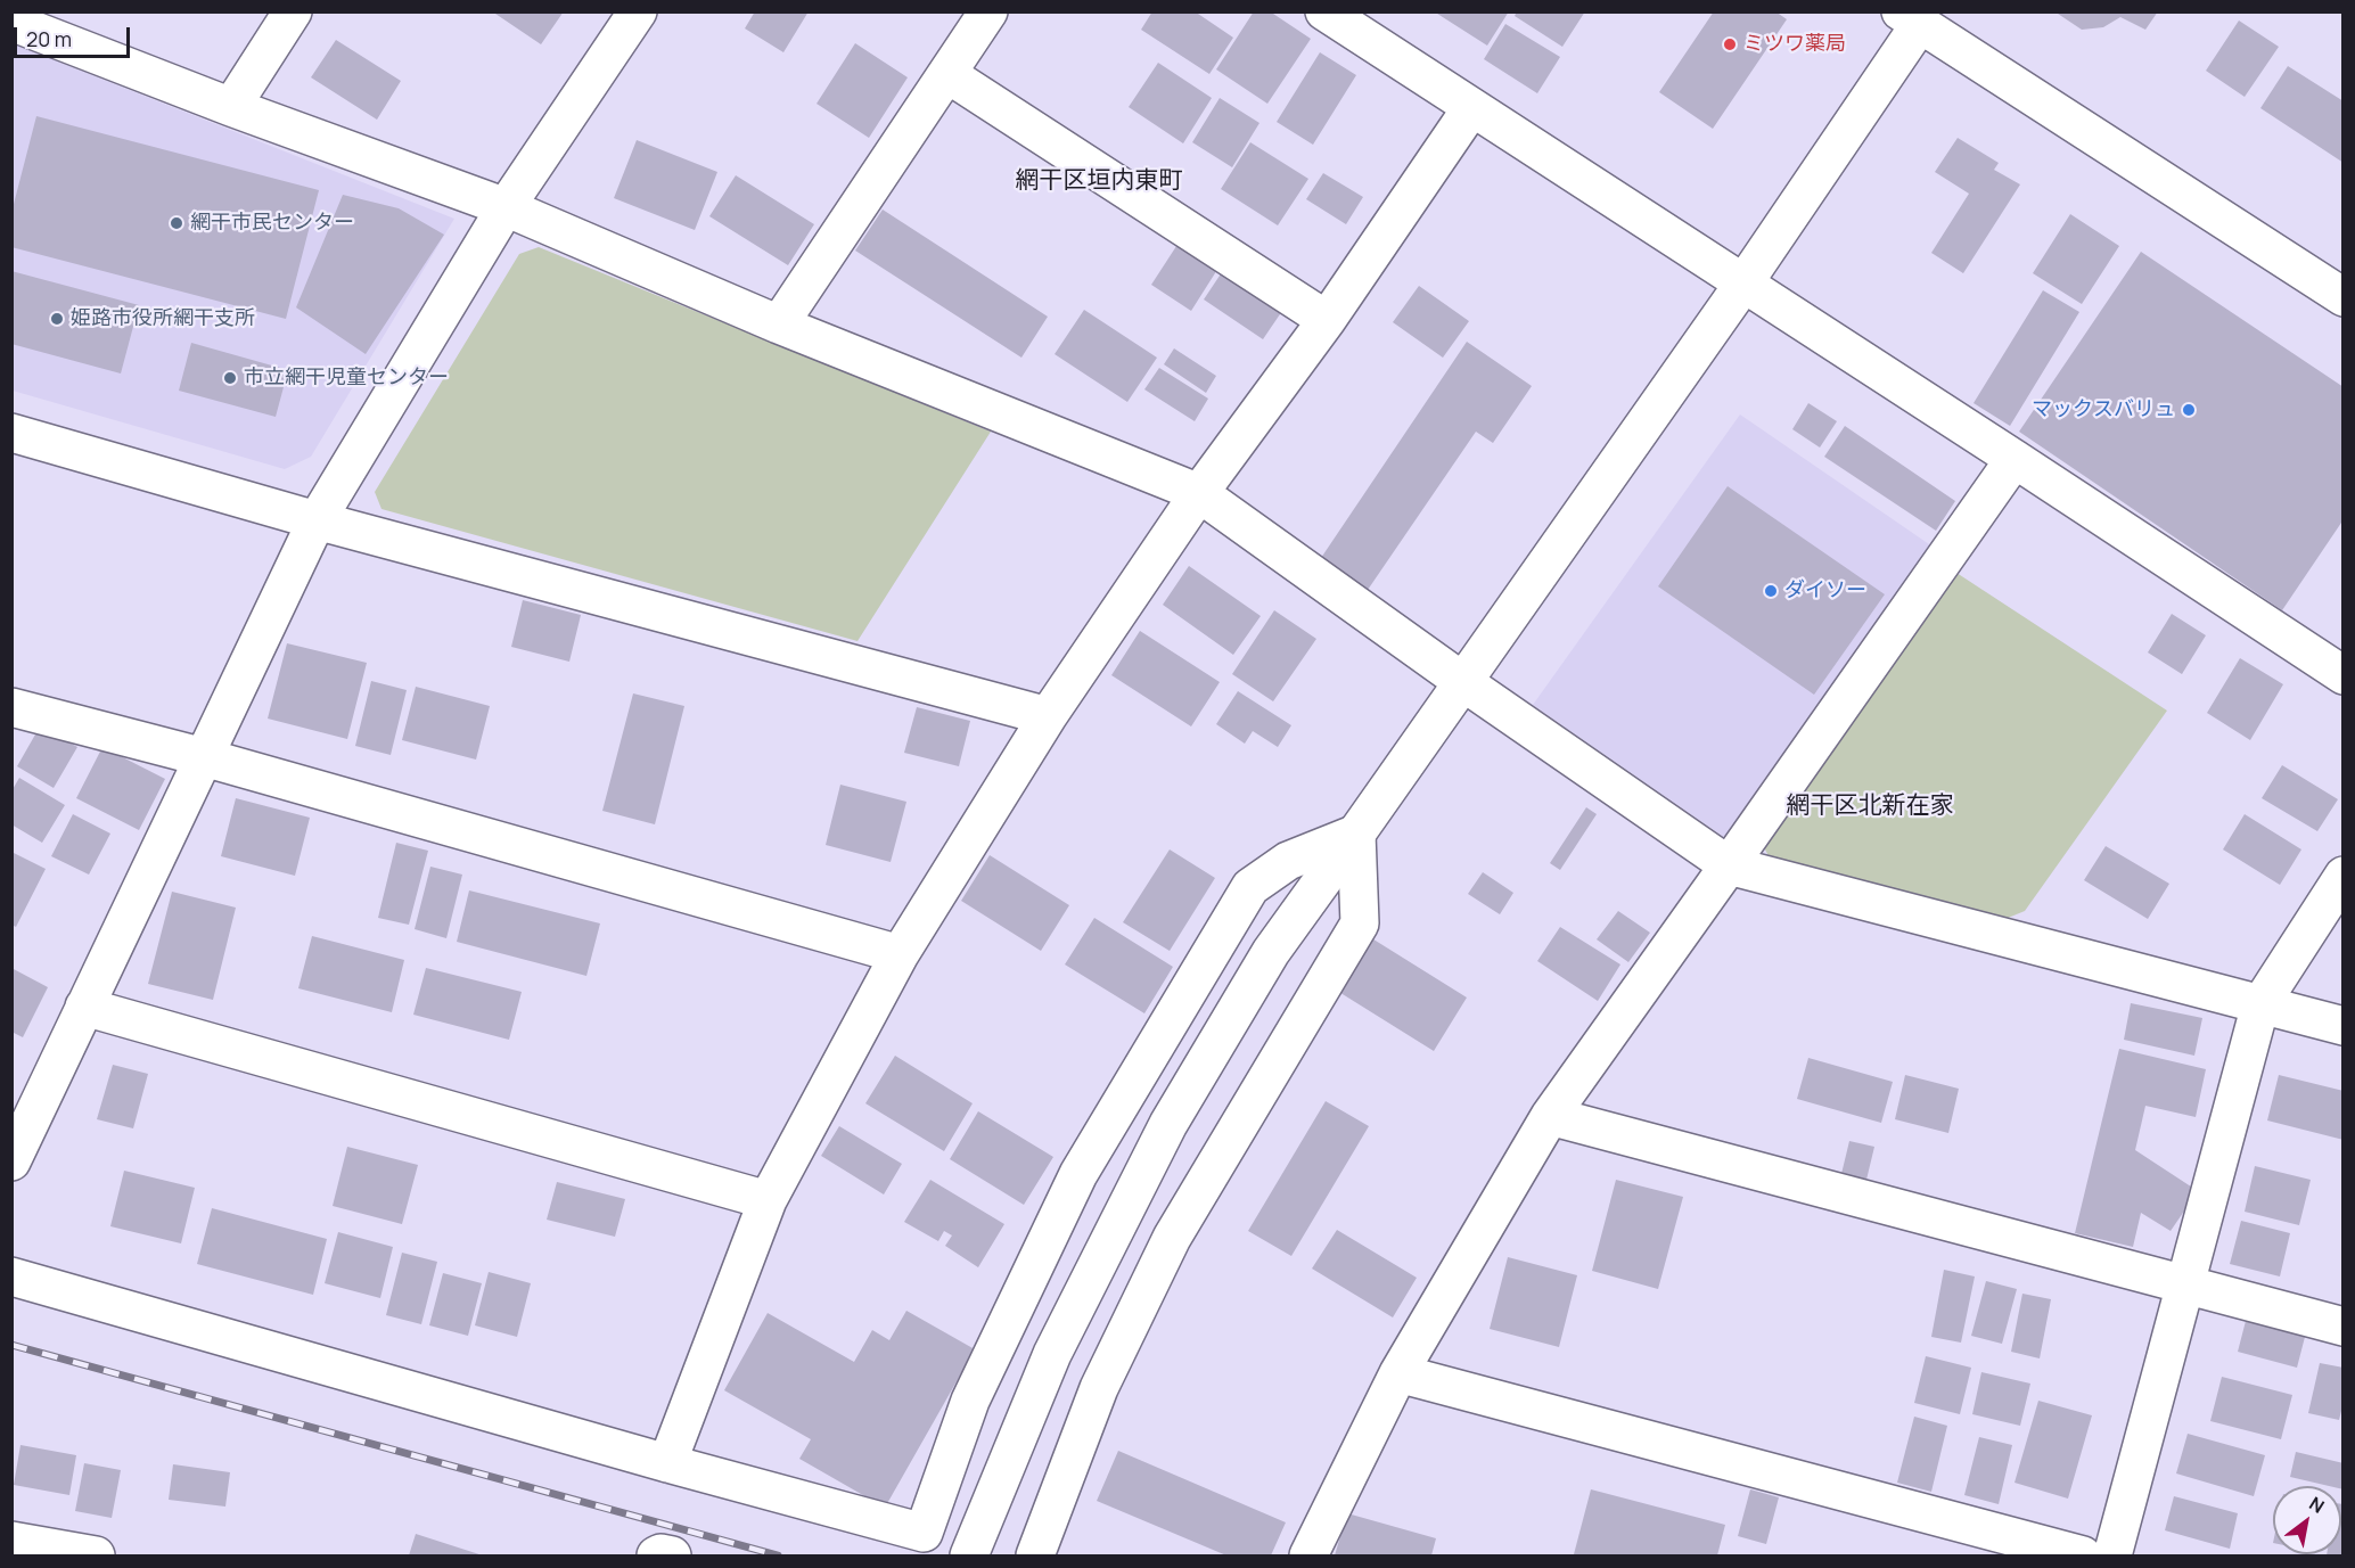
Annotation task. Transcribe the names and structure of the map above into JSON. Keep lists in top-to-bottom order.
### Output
{
  "districts": ["網干区垣内東町", "網干区北新在家"],
  "places": [
    "ミツワ薬局",
    "網干市民センター",
    "姫路市役所網干支所",
    "市立網干児童センター",
    "マックスバリュ",
    "ダイソー"
  ],
  "scale_bar": "20 m",
  "north": "top right"
}
